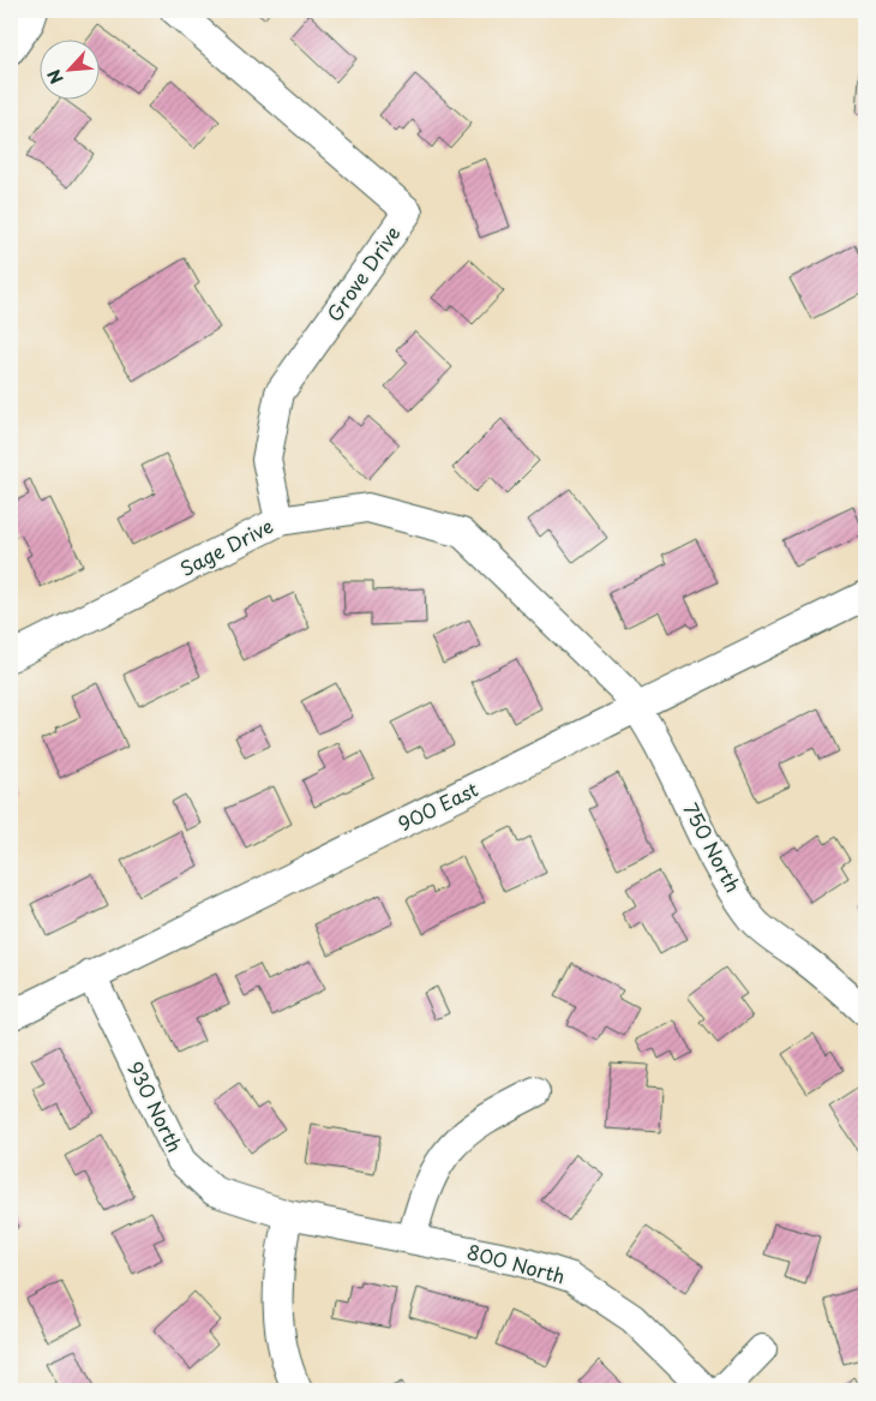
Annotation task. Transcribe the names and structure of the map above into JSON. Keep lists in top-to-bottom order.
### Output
{
  "streets": {
    "street": [
      "Grove Drive",
      "Sage Drive",
      "900 East",
      "750 North",
      "930 North",
      "800 North"
    ]
  },
  "crossings": [
    ["Grove Drive", "Sage Drive"],
    ["Sage Drive", "900 East"],
    ["Sage Drive", "750 North"],
    ["900 East", "750 North"],
    ["900 East", "930 North"],
    ["930 North", "800 North"]
  ],
  "north": "bottom left"
}
